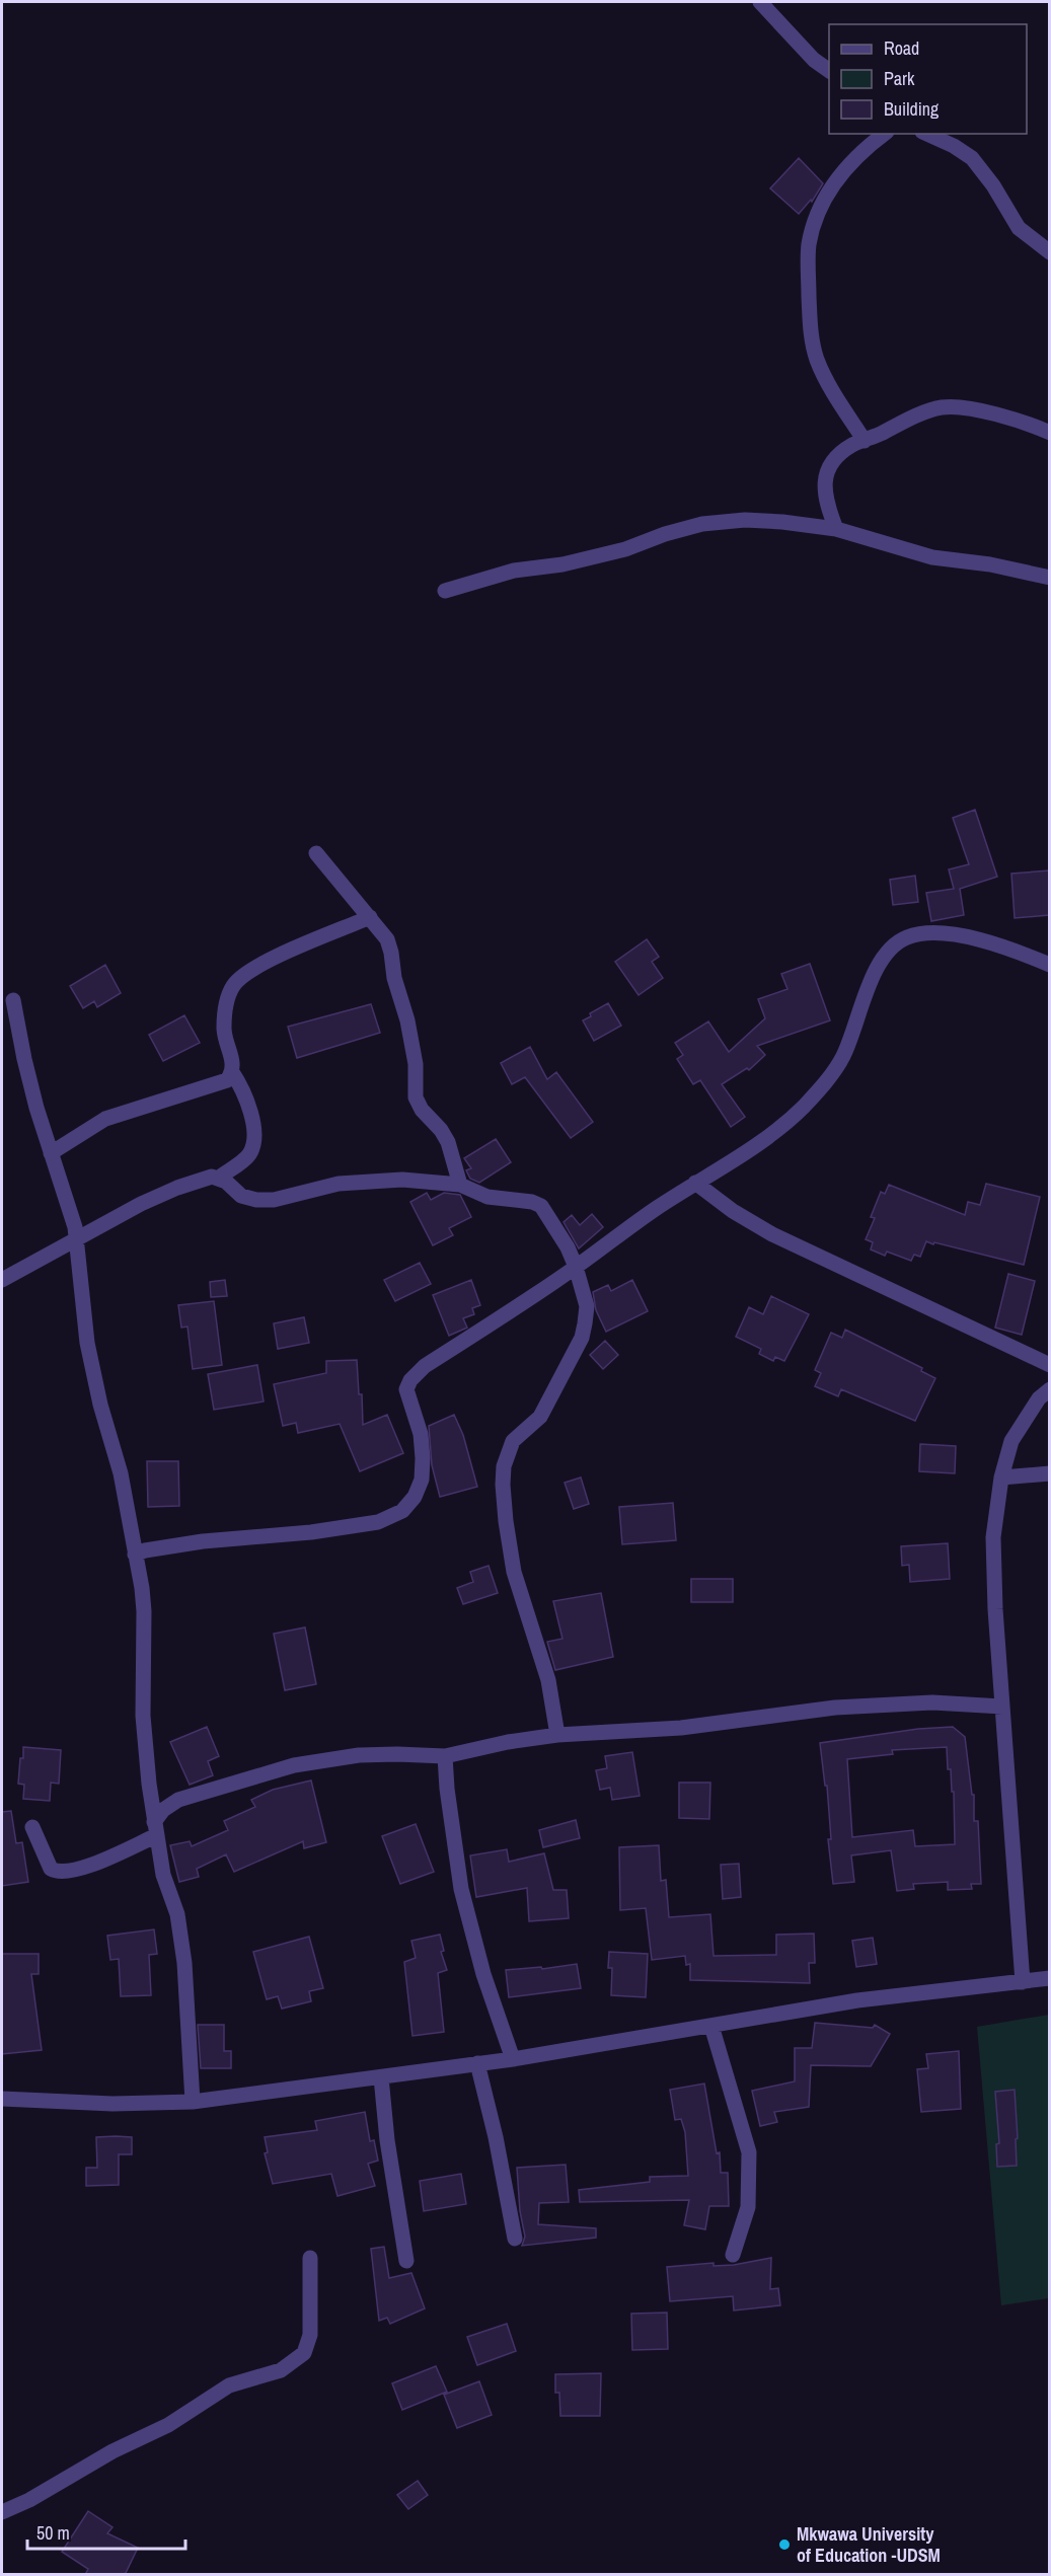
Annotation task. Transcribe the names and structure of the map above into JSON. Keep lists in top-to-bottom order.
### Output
{
  "places": ["Mkwawa University of Education -UDSM"],
  "legend": ["Road", "Park", "Building"],
  "scale_bar": "50 m"
}
